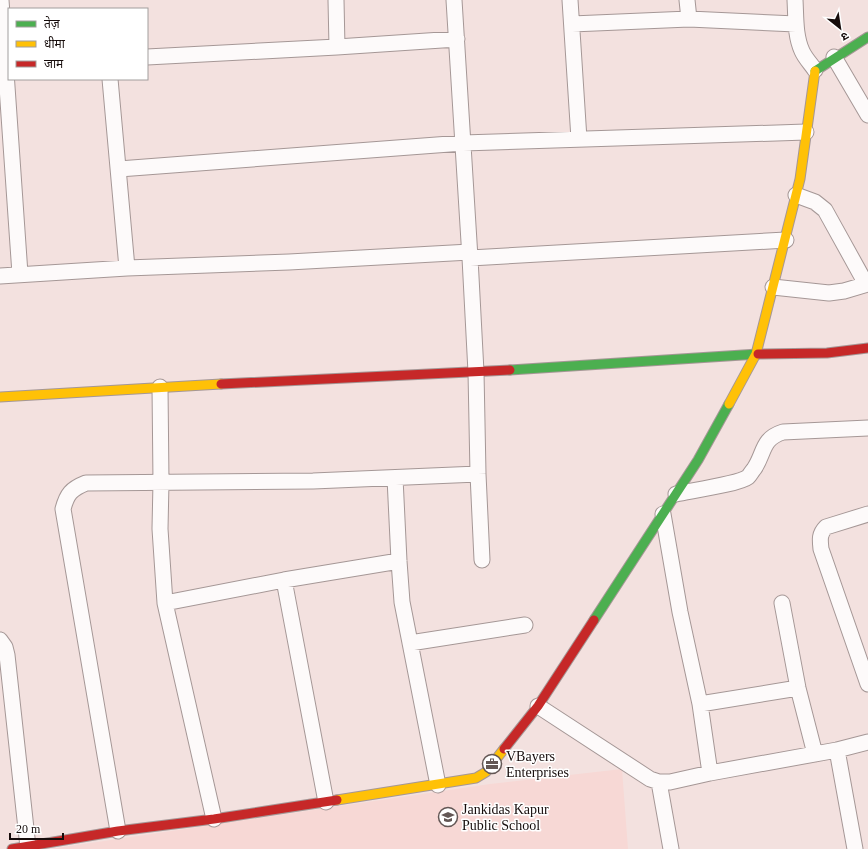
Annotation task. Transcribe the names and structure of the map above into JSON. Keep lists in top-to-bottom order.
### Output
{
  "places": {
    "office": ["VBayers Enterprises"],
    "school or university": ["Jankidas Kapur Public School"]
  },
  "legend": ["तेज़", "धीमा", "जाम"],
  "scale_bar": "20 m",
  "north": "bottom right"
}
